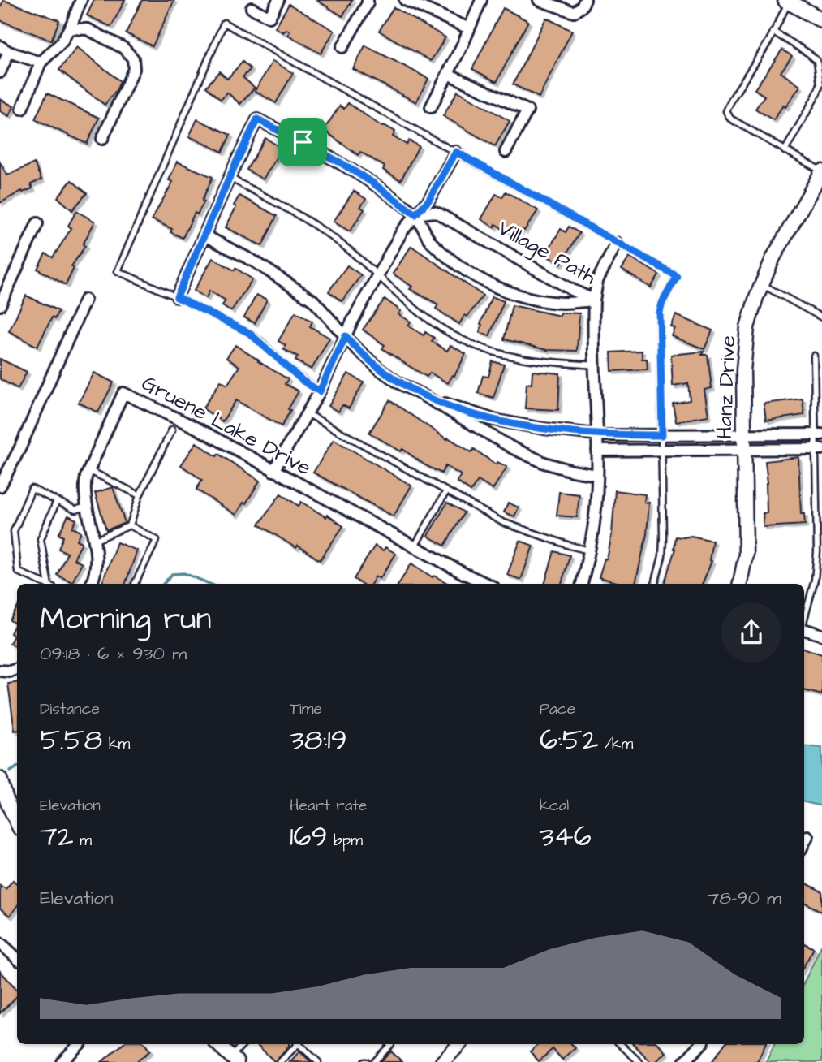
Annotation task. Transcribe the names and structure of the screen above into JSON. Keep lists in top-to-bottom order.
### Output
{
  "streets": {
    "street": ["Village Path", "Hanz Drive", "Gruene Lake Drive"]
  },
  "page": {
    "heading": ["Morning run", "09:18 · 6 × 930 m"],
    "stats": [
      ["Distance", "5.58 km"],
      ["Time", "38:19"],
      ["Pace", "6:52 /km"],
      ["Elevation", "72 m"],
      ["Heart rate", "169 bpm"],
      ["kcal", "346"]
    ],
    "chart": ["Elevation", "78–90 m"]
  }
}
